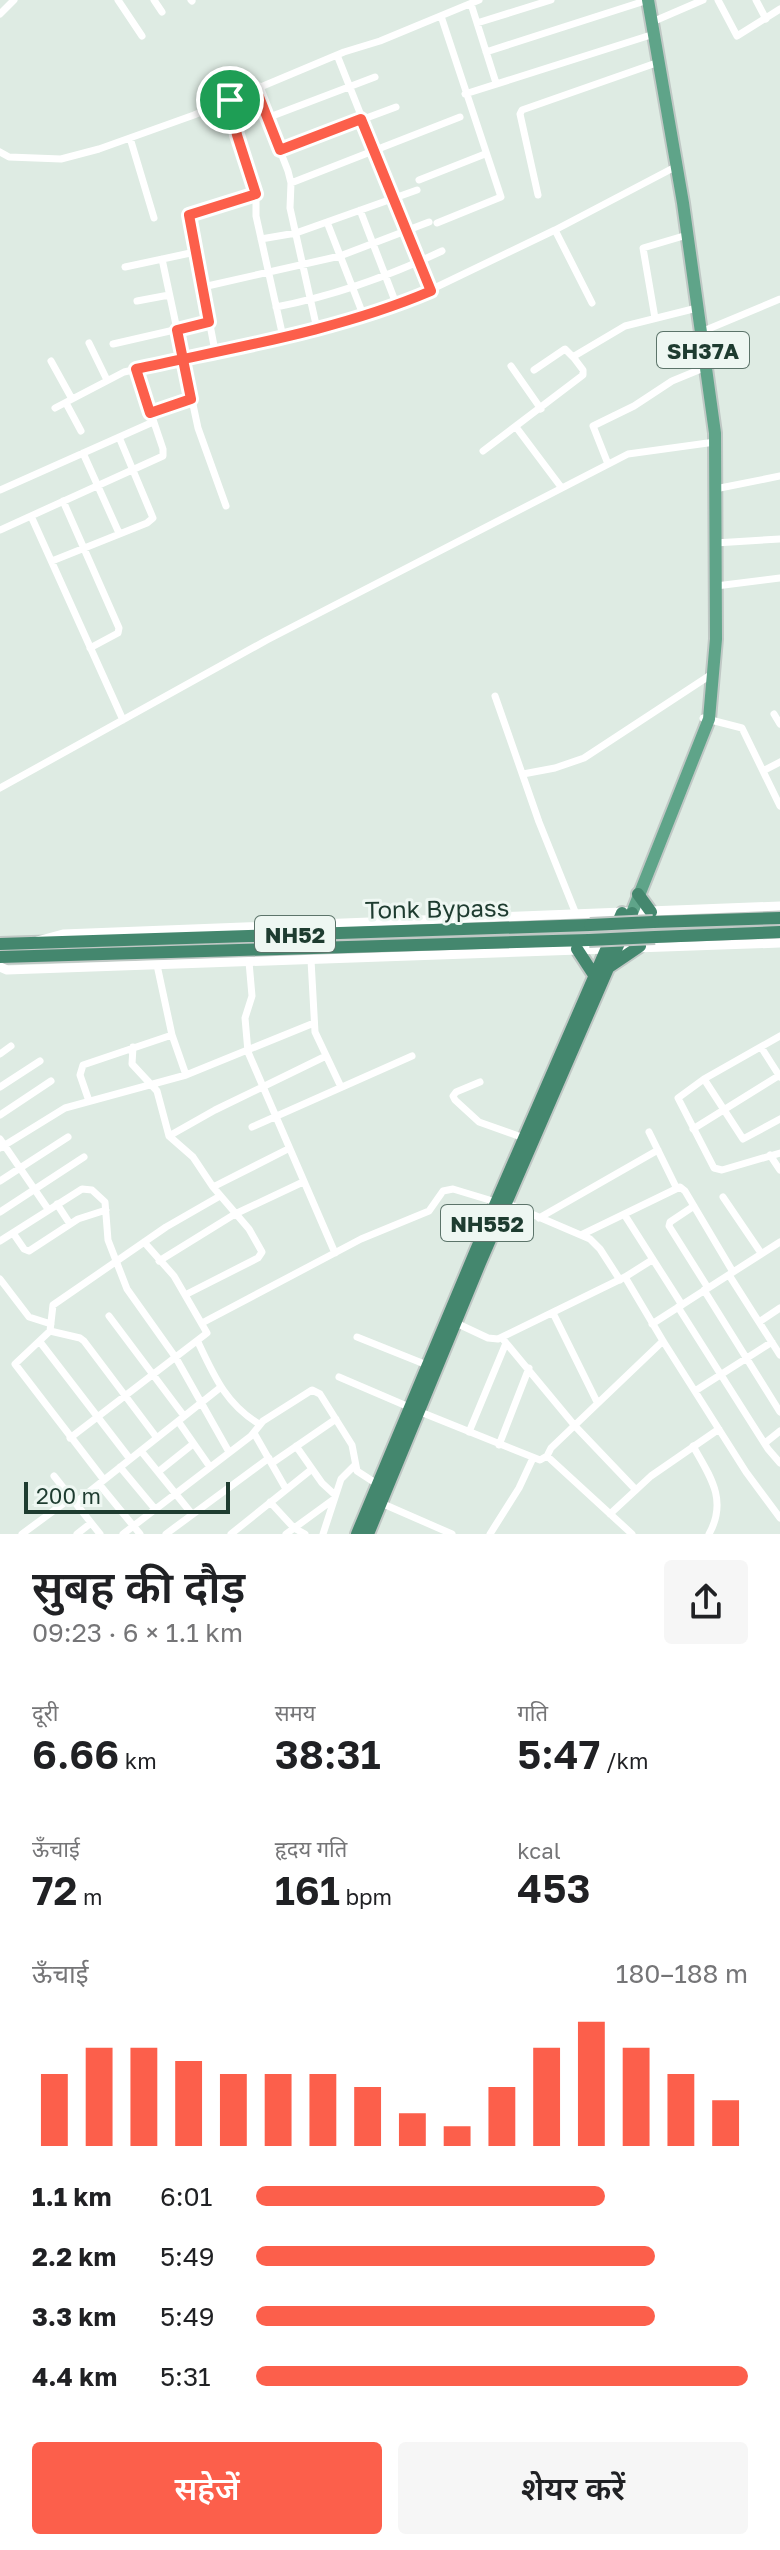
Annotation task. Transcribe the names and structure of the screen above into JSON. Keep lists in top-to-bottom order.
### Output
{
  "streets": {
    "highway": ["Tonk Bypass", "NH52", "NH552"],
    "main road": ["SH37A"]
  },
  "crossings": [
    ["SH37A", "NH552"]
  ],
  "scale_bar": "200 m",
  "page": {
    "scale": "200 m",
    "heading": ["सुबह की दौड़", "09:23 · 6 × 1.1 km"],
    "stats": [
      ["दूरी", "6.66 km"],
      ["समय", "38:31"],
      ["गति", "5:47 /km"],
      ["ऊँचाई", "72 m"],
      ["हृदय गति", "161 bpm"],
      ["kcal", "453"]
    ],
    "chart": ["ऊँचाई", "180–188 m"],
    "list": [
      {
        "name": "1.1 km",
        "note": "6:01"
      },
      {
        "name": "2.2 km",
        "note": "5:49"
      },
      {
        "name": "3.3 km",
        "note": "5:49"
      },
      {
        "name": "4.4 km",
        "note": "5:31"
      }
    ],
    "buttons": ["सहेजें", "शेयर करें"]
  }
}
